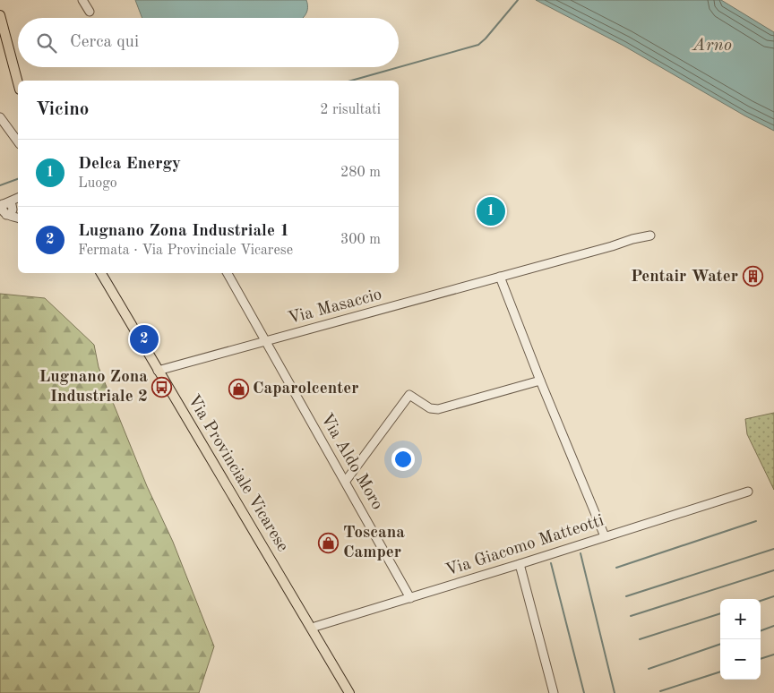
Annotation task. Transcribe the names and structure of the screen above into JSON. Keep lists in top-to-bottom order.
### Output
{
  "streets": {
    "main road": ["Via Provinciale Vicarese"],
    "street": ["Via Masaccio", "Via Aldo Moro", "Via Giacomo Matteotti"]
  },
  "crossings": [
    ["Via Masaccio", "Via Aldo Moro"],
    ["Via Masaccio", "Via Provinciale Vicarese"],
    ["Via Aldo Moro", "Via Giacomo Matteotti"],
    ["Via Provinciale Vicarese", "Via Giacomo Matteotti"]
  ],
  "water": ["Arno"],
  "places": {
    "building": ["Pentair Water"],
    "bus stop": ["Lugnano Zona Industriale 2"],
    "shop": ["Caparolcenter", "Toscana Camper"]
  },
  "page": {
    "search": "Cerca qui",
    "heading": ["Vicino", "2 risultati"],
    "list": [
      {
        "mark": "1",
        "name": "Delca Energy",
        "note": "Luogo",
        "value": "280 m"
      },
      {
        "mark": "2",
        "name": "Lugnano Zona Industriale 1",
        "note": "Fermata · Via Provinciale Vicarese",
        "value": "300 m"
      }
    ],
    "pins": ["1", "2"],
    "map_buttons": ["+", "−"]
  }
}
